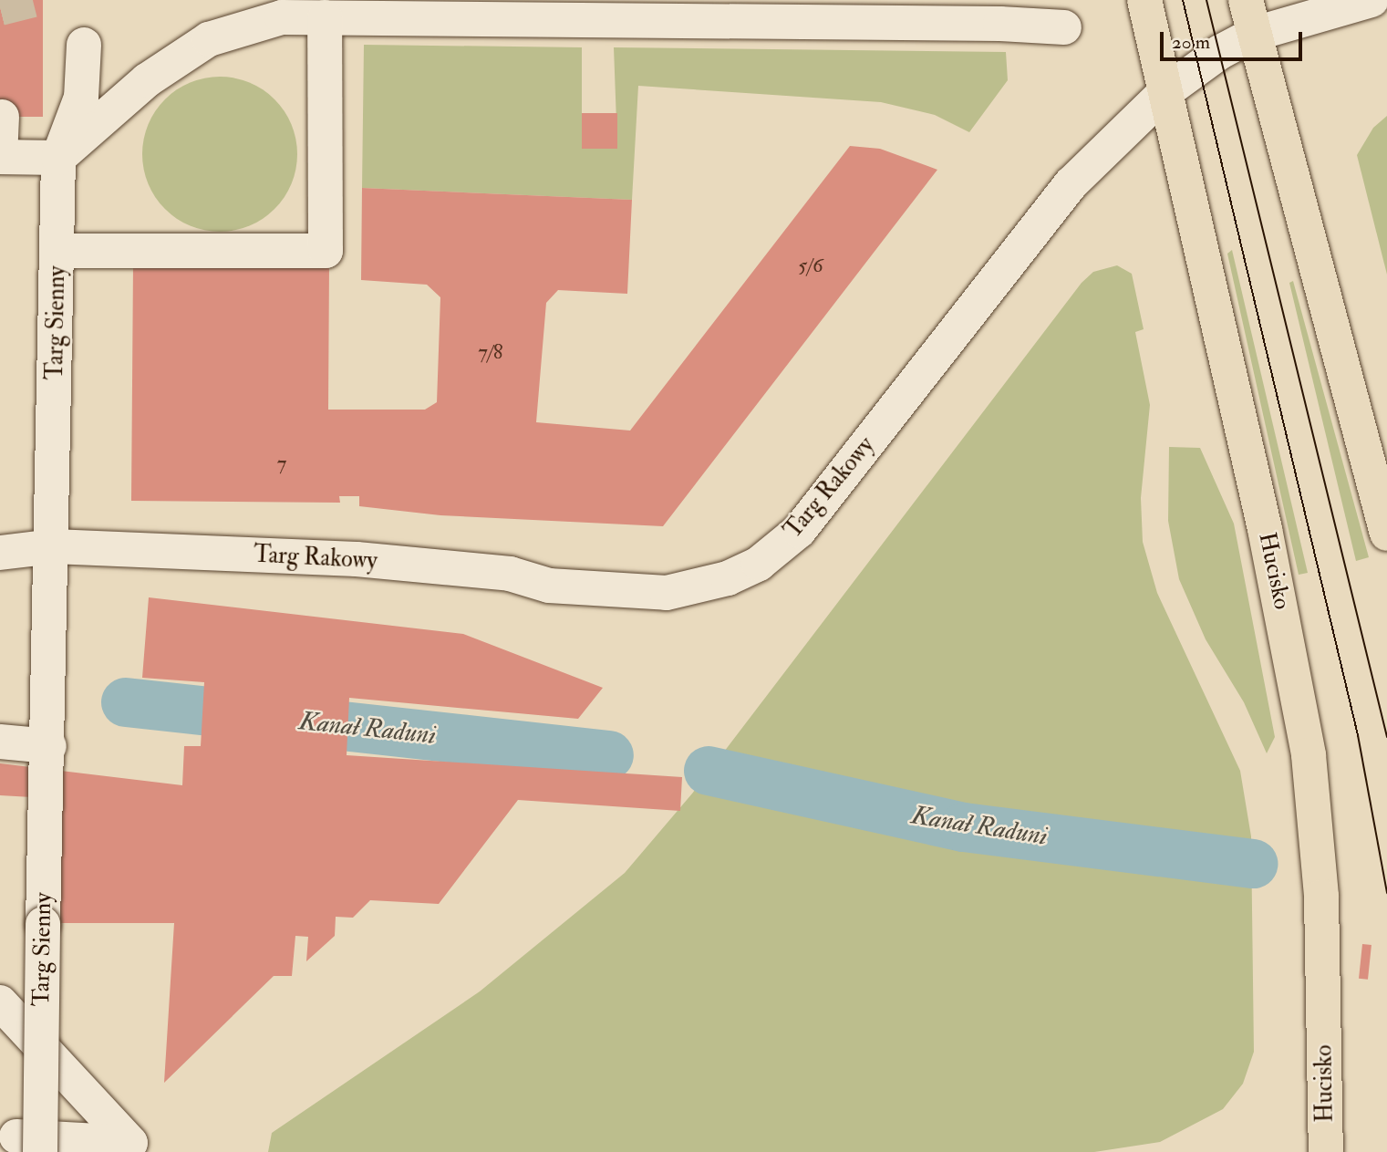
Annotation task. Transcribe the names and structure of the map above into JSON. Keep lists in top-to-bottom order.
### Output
{
  "streets": {
    "main road": ["Hucisko"],
    "street": ["Targ Sienny", "Targ Rakowy"]
  },
  "crossings": [
    ["Targ Sienny", "Targ Rakowy"],
    ["Targ Rakowy", "Hucisko"]
  ],
  "water": ["Kanał Raduni"],
  "house_numbers": ["5/6", "7/8", "7"],
  "scale_bar": "20 m"
}
